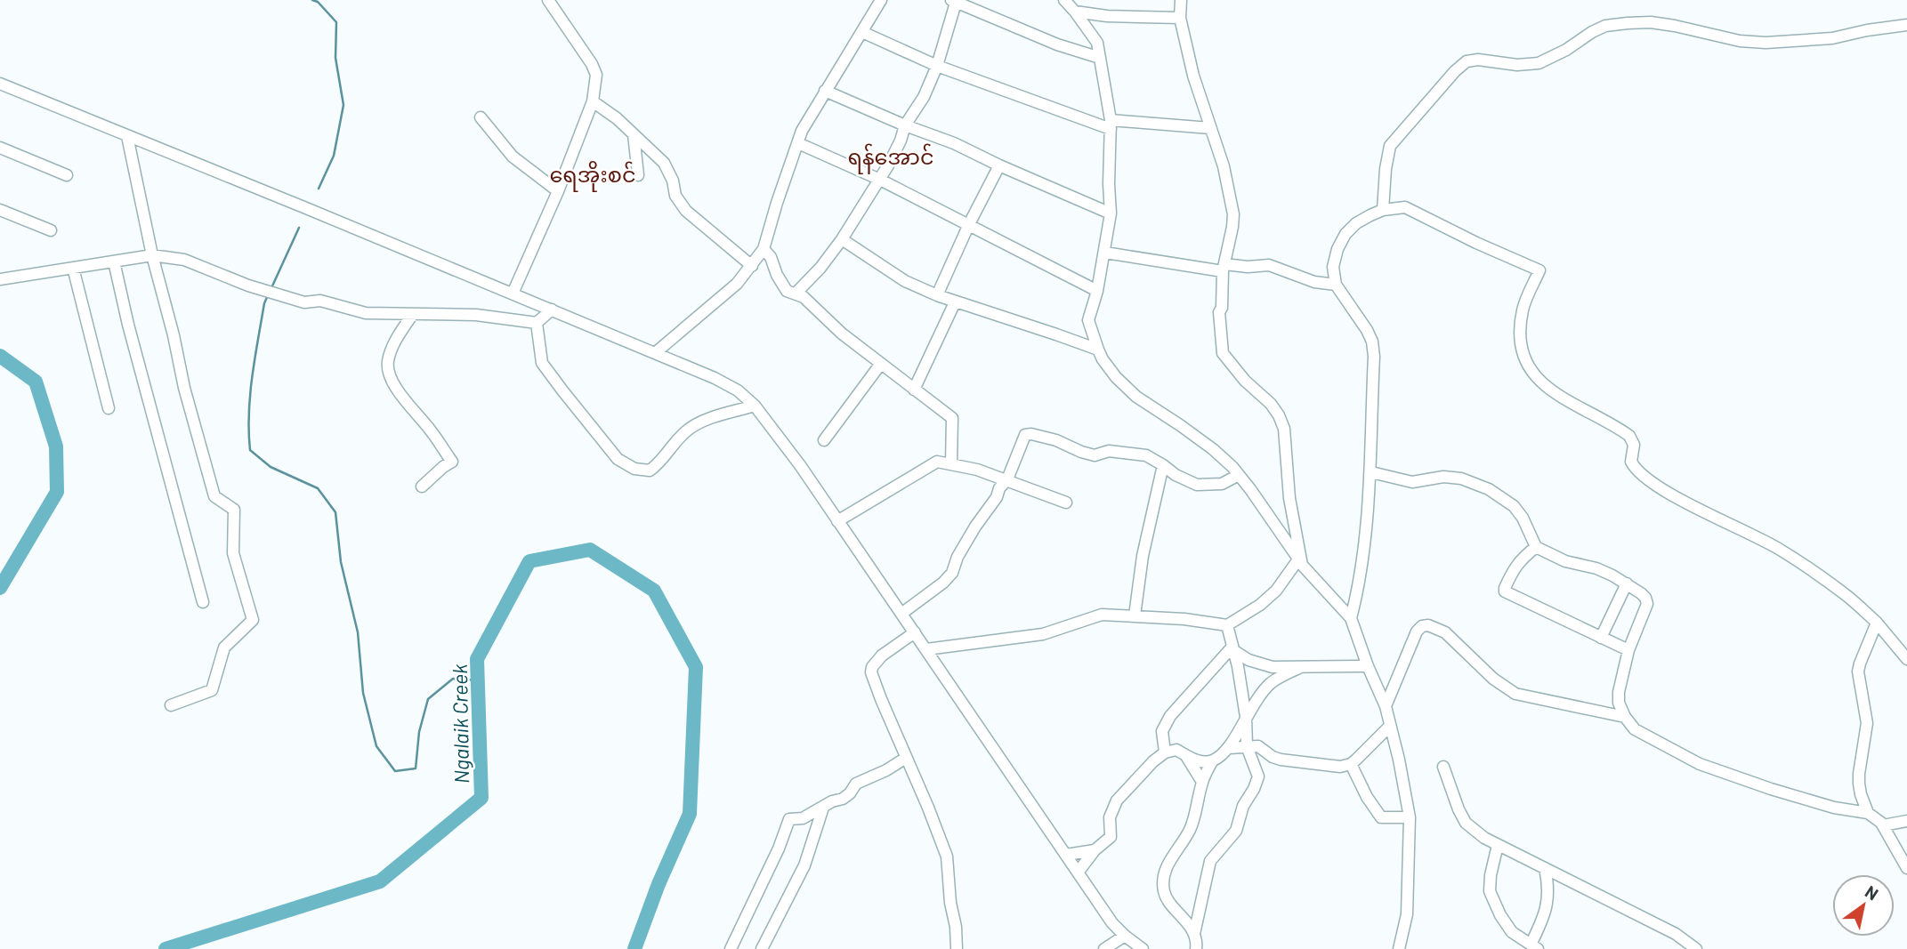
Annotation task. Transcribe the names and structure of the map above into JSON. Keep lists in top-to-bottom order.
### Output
{
  "districts": ["ရန်အောင်", "ရေအိုးစင်"],
  "water": ["Ngalaik Creek"],
  "north": "top right"
}
